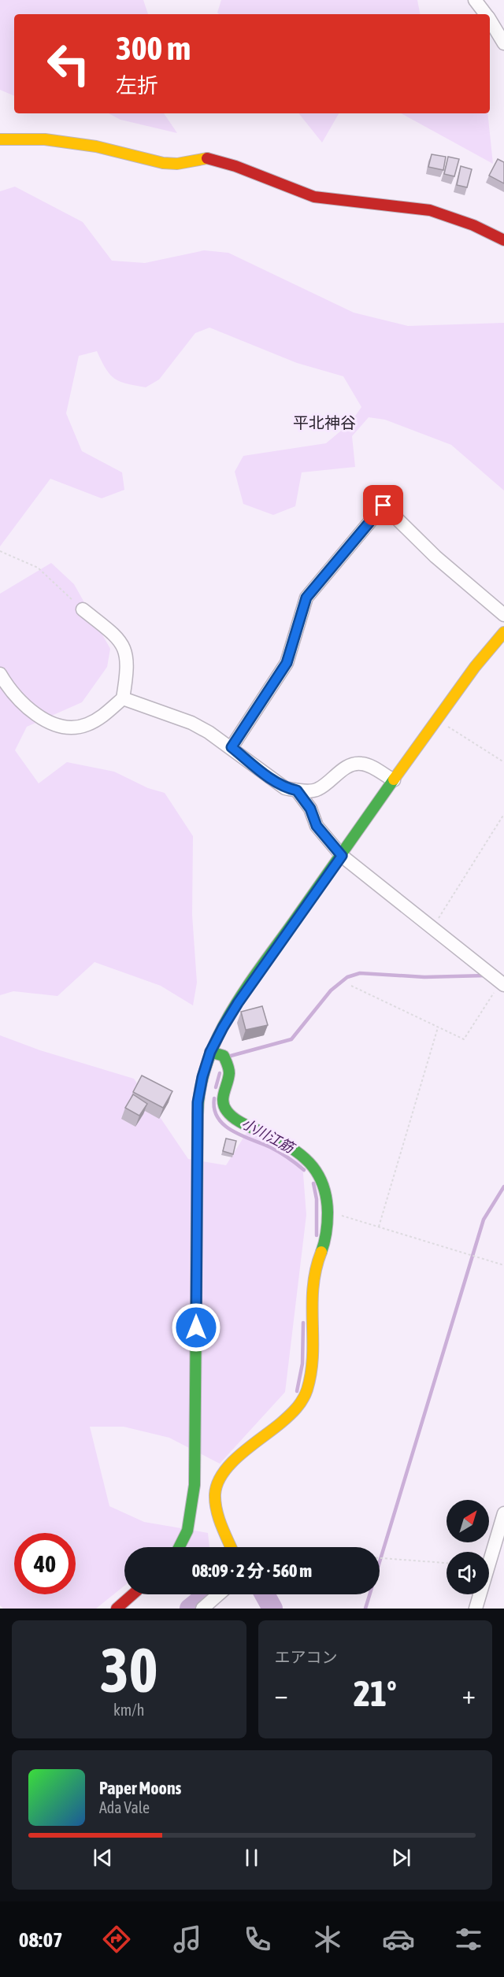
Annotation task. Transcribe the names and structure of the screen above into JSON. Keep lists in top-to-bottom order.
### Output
{
  "districts": ["平北神谷"],
  "water": ["小川江筋"],
  "north": "top right",
  "page": {
    "turn": ["300 m", "左折"],
    "limit": "40",
    "trip": "08:09 · 2 分 · 560 m",
    "tile": [
      ["30", "km/h"],
      "エアコン"
    ],
    "heat": ["−", "21°", "+"],
    "song": ["Paper Moons", "Ada Vale"],
    "tabs": "08:07"
  }
}
